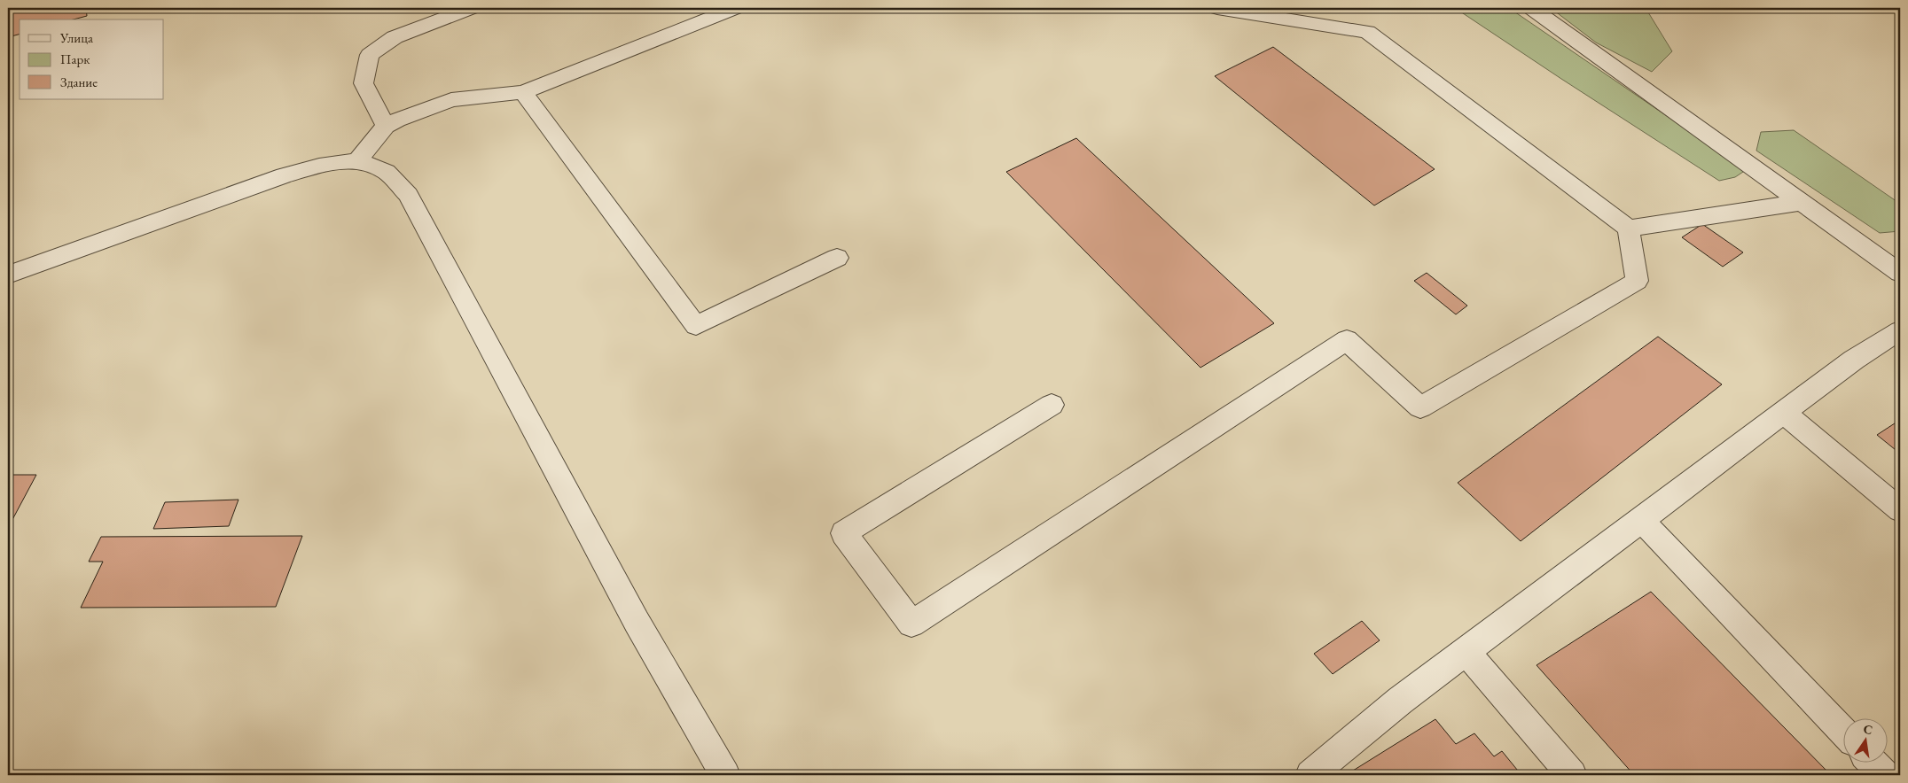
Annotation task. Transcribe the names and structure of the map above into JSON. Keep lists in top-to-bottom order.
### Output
{
  "legend": ["Улица", "Парк", "Здание"],
  "north": "top"
}
